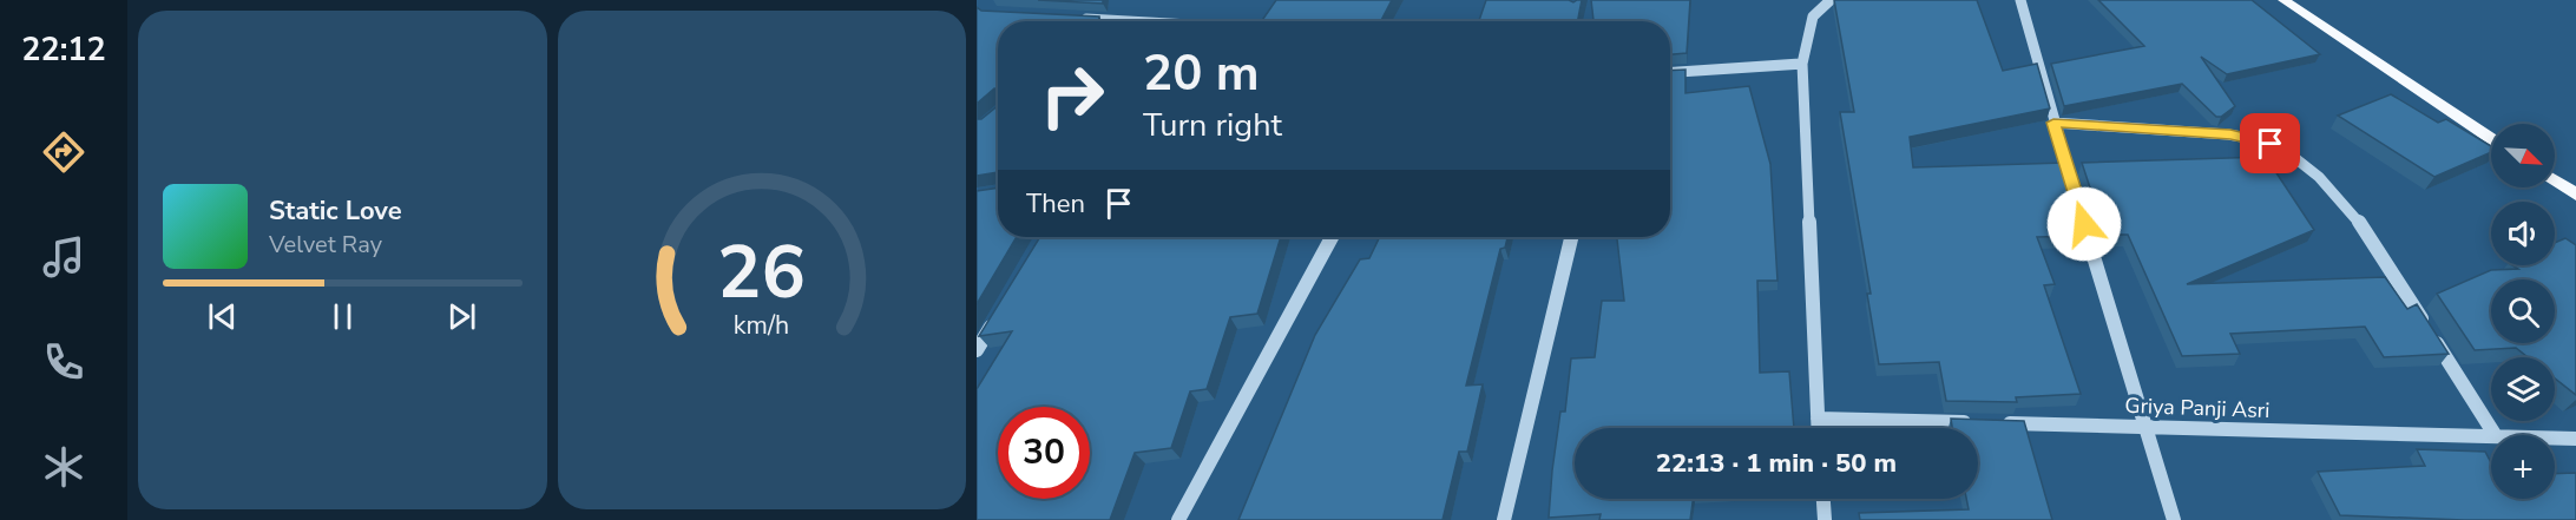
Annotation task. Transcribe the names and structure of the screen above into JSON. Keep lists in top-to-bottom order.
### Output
{
  "streets": {
    "street": ["Griya Panji Asri"]
  },
  "north": "bottom right",
  "page": {
    "tabs": "22:12",
    "turn": ["20 m", "Turn right"],
    "map_buttons": "+",
    "then": "Then",
    "song": ["Static Love", "Velvet Ray"],
    "limit": "30",
    "trip": "22:13 · 1 min · 50 m",
    "gauge": ["26", "km/h"]
  }
}
